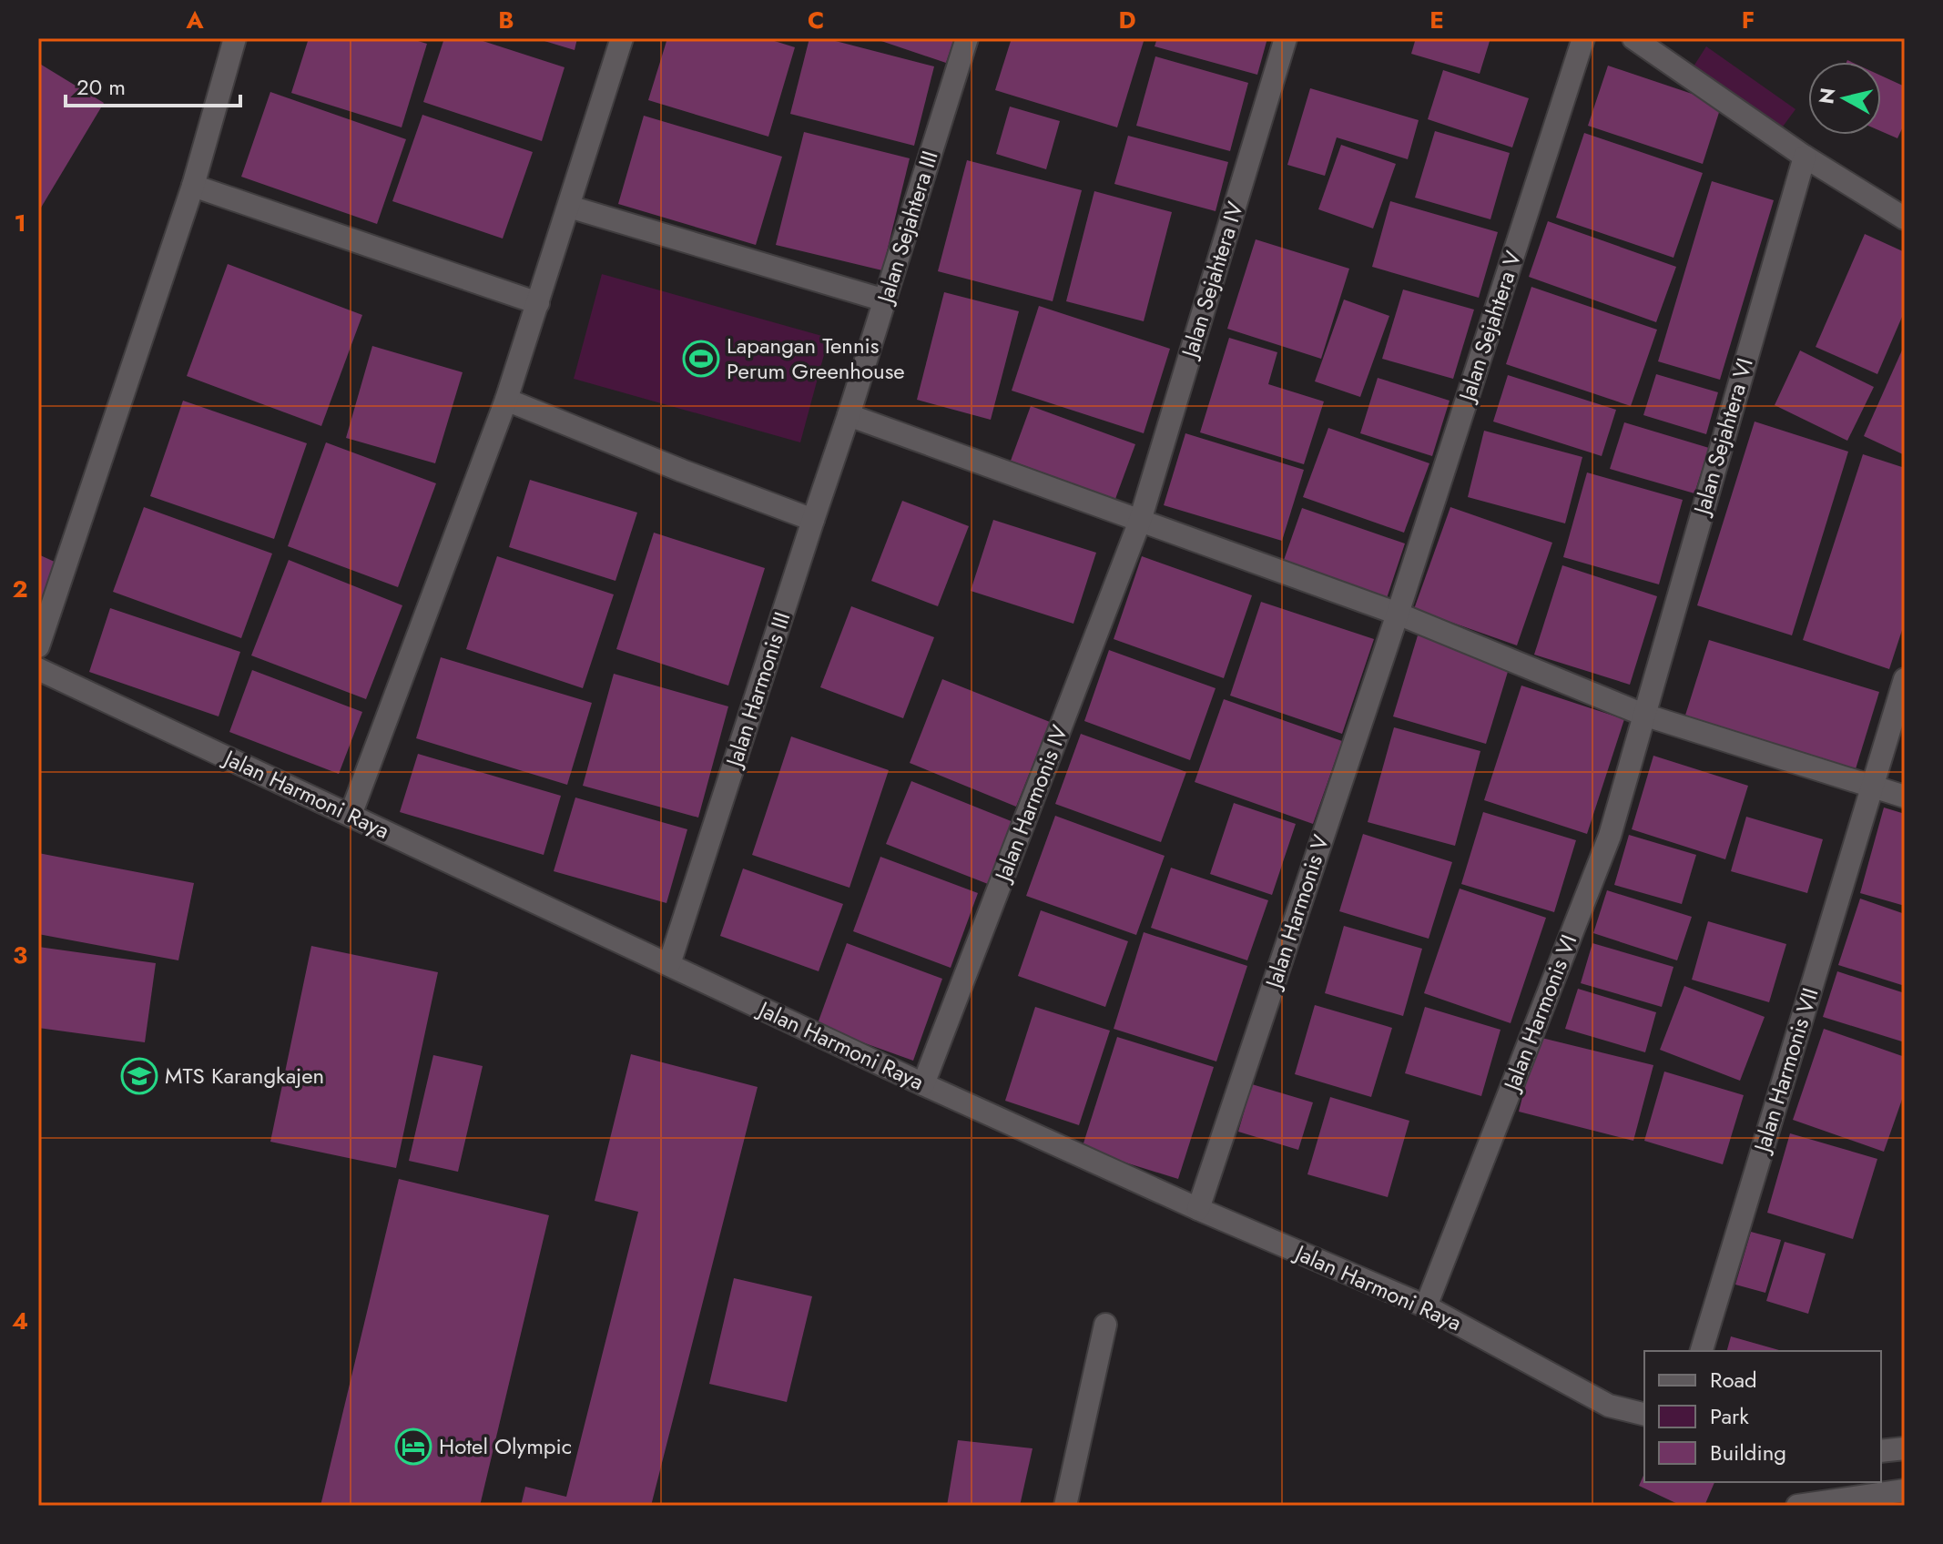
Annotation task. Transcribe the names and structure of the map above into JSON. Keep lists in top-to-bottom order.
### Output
{
  "streets": {
    "street": [
      "Jalan Sejahtera III",
      "Jalan Sejahtera IV",
      "Jalan Sejahtera V",
      "Jalan Sejahtera VI",
      "Jalan Harmonis III",
      "Jalan Harmoni Raya",
      "Jalan Harmonis IV",
      "Jalan Harmonis V",
      "Jalan Harmonis VI",
      "Jalan Harmonis VII"
    ]
  },
  "crossings": [
    ["Jalan Sejahtera III", "Jalan Harmonis III"],
    ["Jalan Sejahtera IV", "Jalan Harmonis IV"],
    ["Jalan Sejahtera V", "Jalan Harmonis V"],
    ["Jalan Sejahtera VI", "Jalan Harmonis VI"],
    ["Jalan Harmonis III", "Jalan Harmoni Raya"],
    ["Jalan Harmoni Raya", "Jalan Harmonis IV"],
    ["Jalan Harmoni Raya", "Jalan Harmonis V"],
    ["Jalan Harmoni Raya", "Jalan Harmonis VI"]
  ],
  "places": {
    "sports": ["Lapangan Tennis Perum Greenhouse"],
    "school or university": ["MTS Karangkajen"],
    "hotel": ["Hotel Olympic"]
  },
  "legend": ["Road", "Park", "Building"],
  "scale_bar": "20 m",
  "north": "left",
  "grid": {
    "columns": [
      "A",
      "B",
      "C",
      "D",
      "E",
      "F"
    ],
    "rows": [
      "1",
      "2",
      "3",
      "4"
    ]
  }
}
